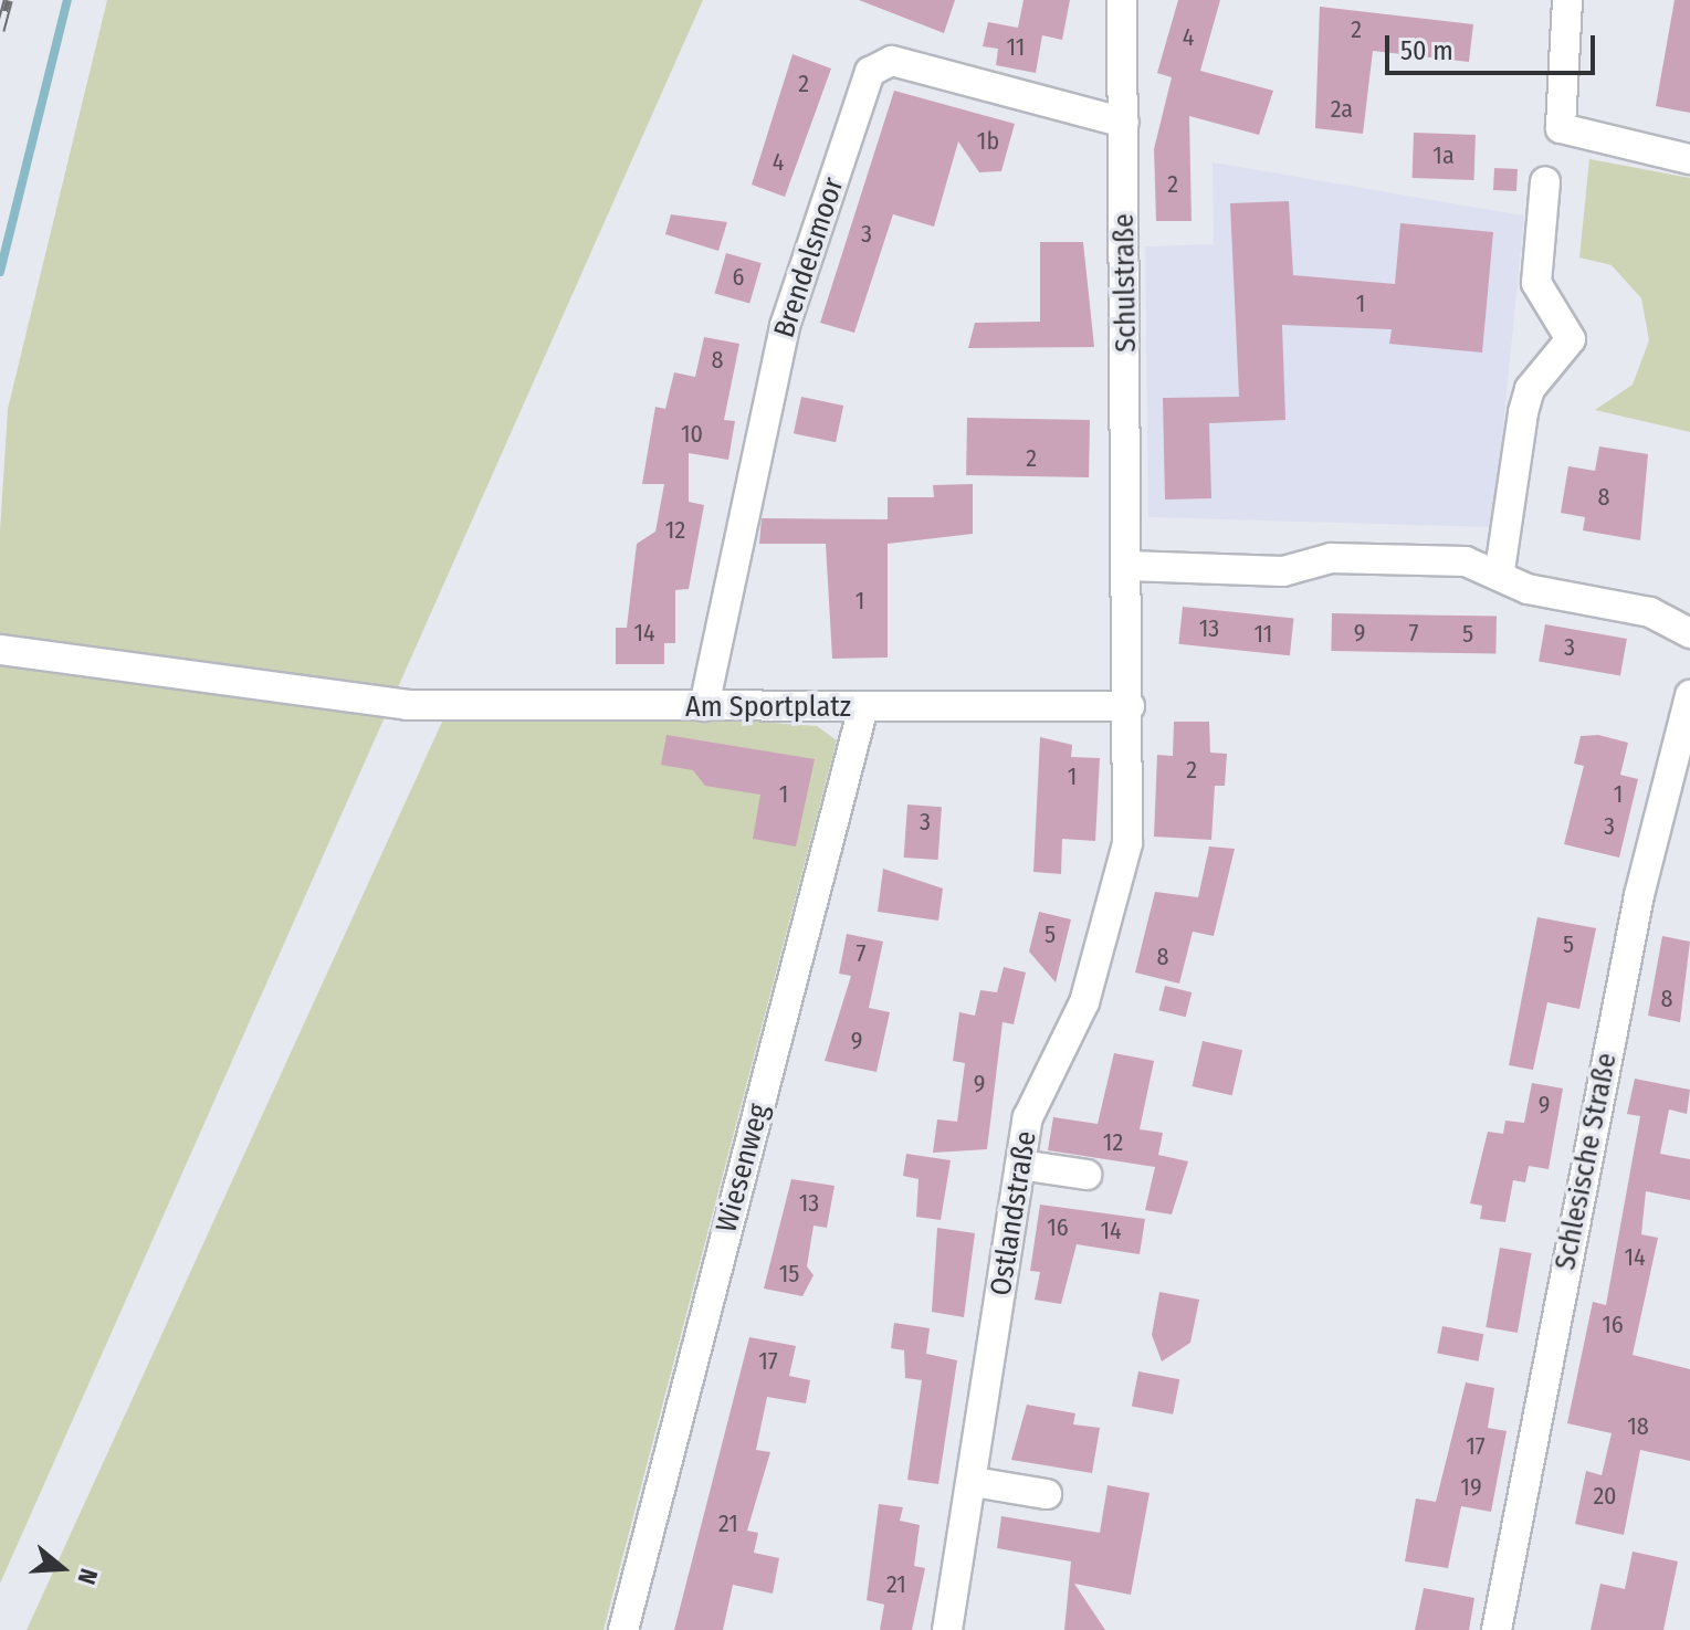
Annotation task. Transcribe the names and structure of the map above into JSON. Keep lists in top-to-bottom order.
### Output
{
  "streets": {
    "street": [
      "Brendelsmoor",
      "Schulstraße",
      "Am Sportplatz",
      "Schlesische Straße",
      "Wiesenweg",
      "Ostlandstraße"
    ]
  },
  "crossings": [
    ["Brendelsmoor", "Schulstraße"],
    ["Brendelsmoor", "Am Sportplatz"],
    ["Schulstraße", "Am Sportplatz"],
    ["Schulstraße", "Ostlandstraße"],
    ["Am Sportplatz", "Wiesenweg"],
    ["Am Sportplatz", "Ostlandstraße"]
  ],
  "house_numbers": [
    "2",
    "4",
    "11",
    "2",
    "2a",
    "1b",
    "1a",
    "4",
    "2",
    "3",
    "6",
    "1",
    "8",
    "10",
    "2",
    "8",
    "12",
    "1",
    "13",
    "14",
    "9",
    "7",
    "11",
    "5",
    "3",
    "2",
    "1",
    "1",
    "1",
    "3",
    "3",
    "5",
    "5",
    "7",
    "8",
    "8",
    "9",
    "9",
    "9",
    "12",
    "13",
    "16",
    "14",
    "14",
    "15",
    "16",
    "17",
    "18",
    "17",
    "19",
    "20",
    "21",
    "21"
  ],
  "scale_bar": "50 m",
  "north": "right"
}
